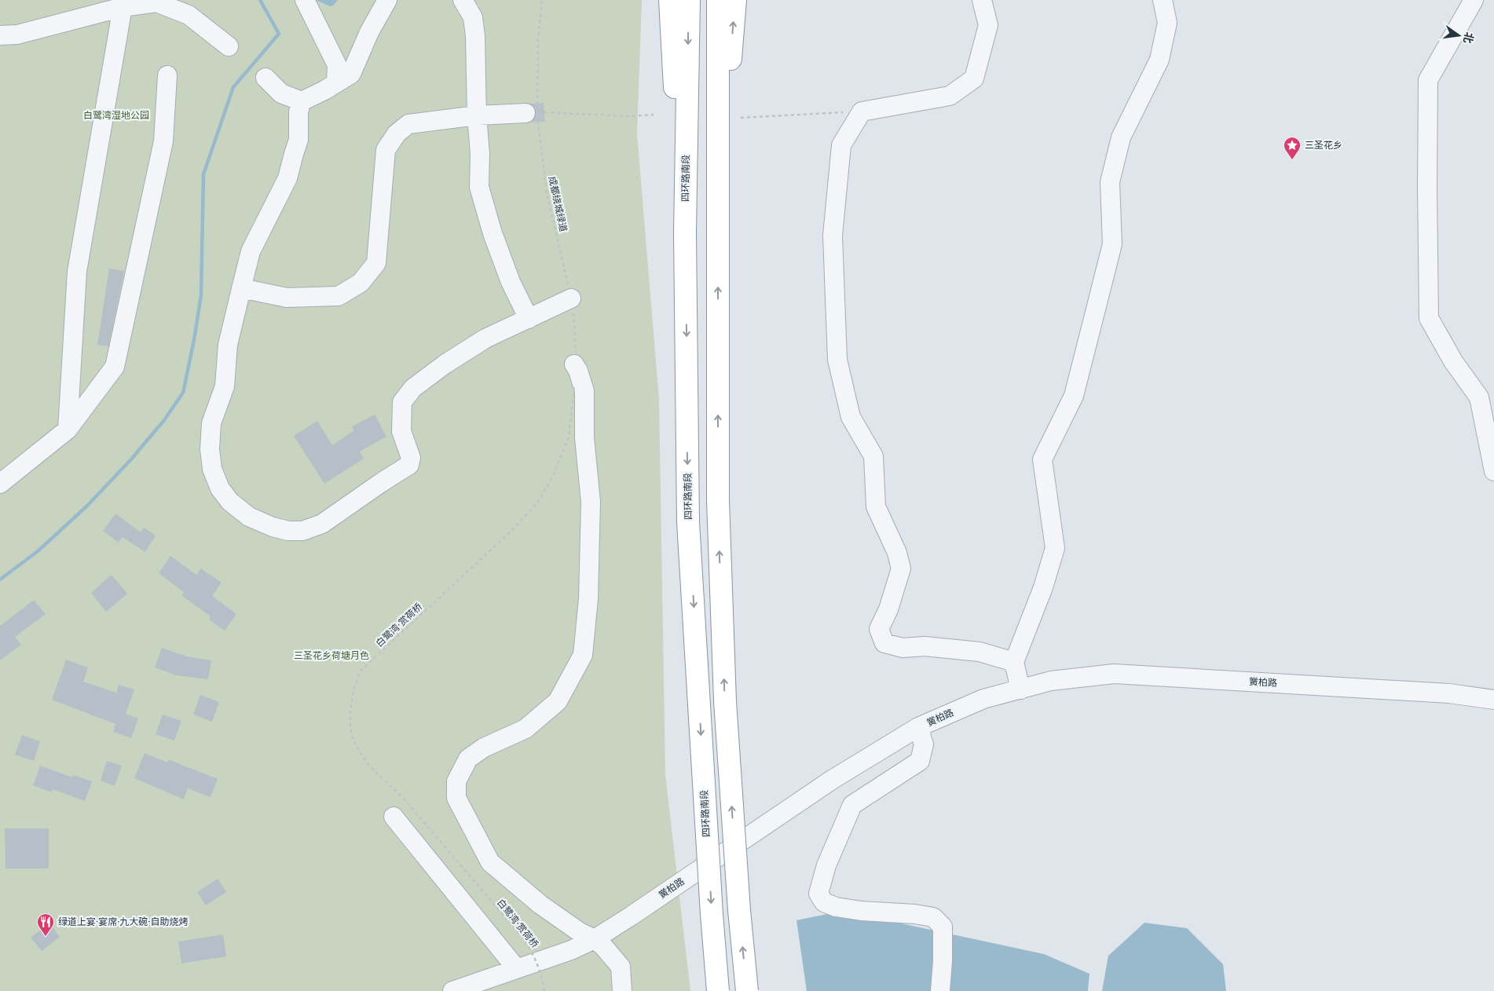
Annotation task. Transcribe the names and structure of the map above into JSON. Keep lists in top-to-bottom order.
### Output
{
  "streets": {
    "highway": ["四环路南段"],
    "street": ["黉柏路"],
    "path": ["成都绕城绿道", "白鹭湾·赏荷桥"]
  },
  "crossings": [
    ["成都绕城绿道", "白鹭湾·赏荷桥"]
  ],
  "parks": ["白鹭湾湿地公园", "三圣花乡荷塘月色"],
  "places": {
    "place": ["三圣花乡"],
    "restaurant": ["绿道上宴·宴席·九大碗·自助烧烤"]
  },
  "north": "right"
}
